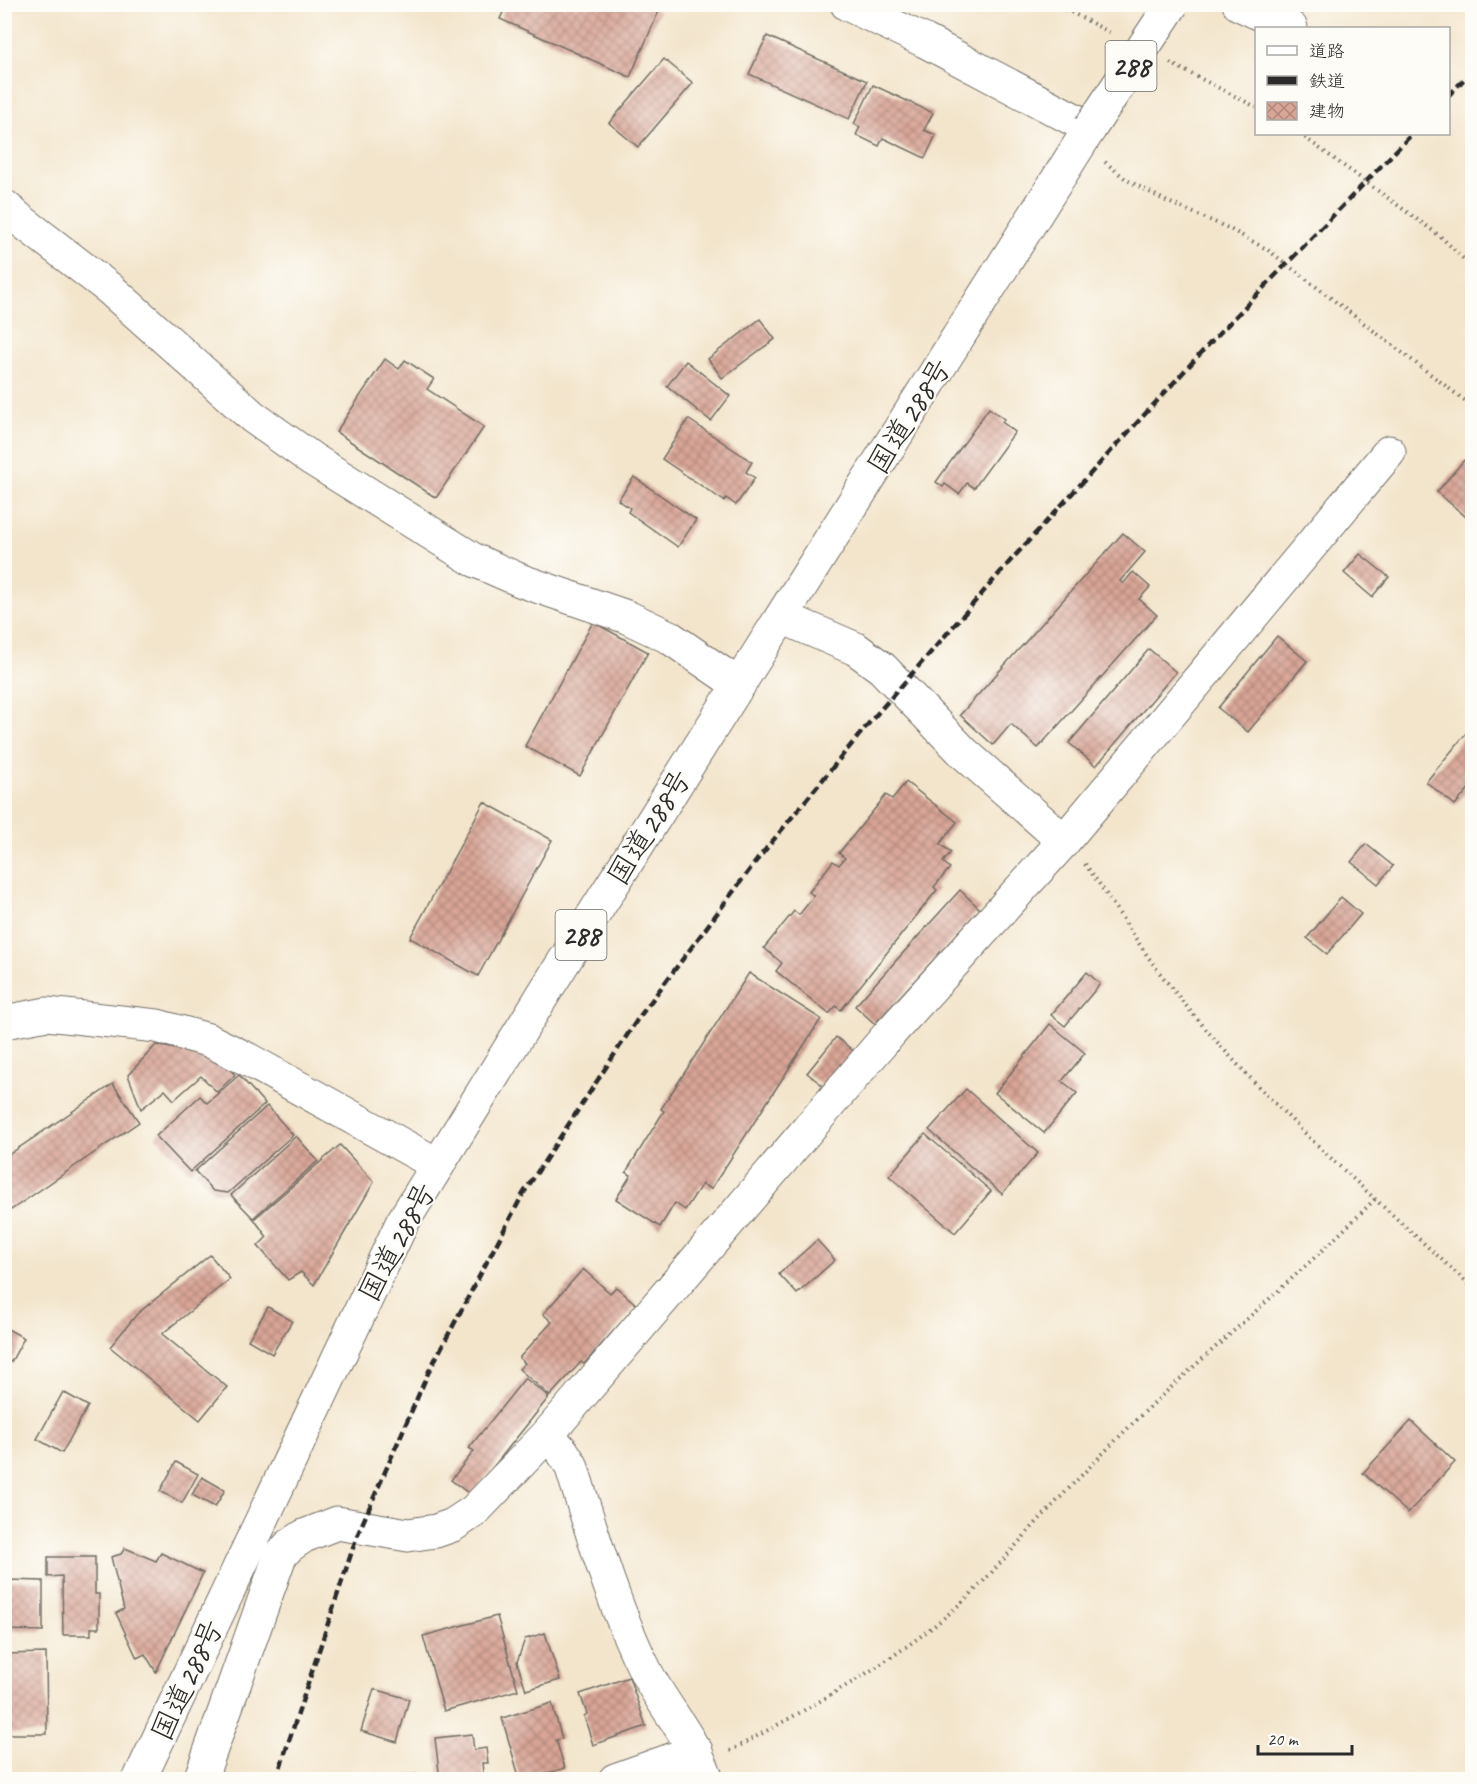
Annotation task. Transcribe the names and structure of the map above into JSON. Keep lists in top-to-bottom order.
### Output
{
  "streets": {
    "main road": ["288", "国道288号"]
  },
  "legend": ["道路", "鉄道", "建物"],
  "scale_bar": "20 m"
}
